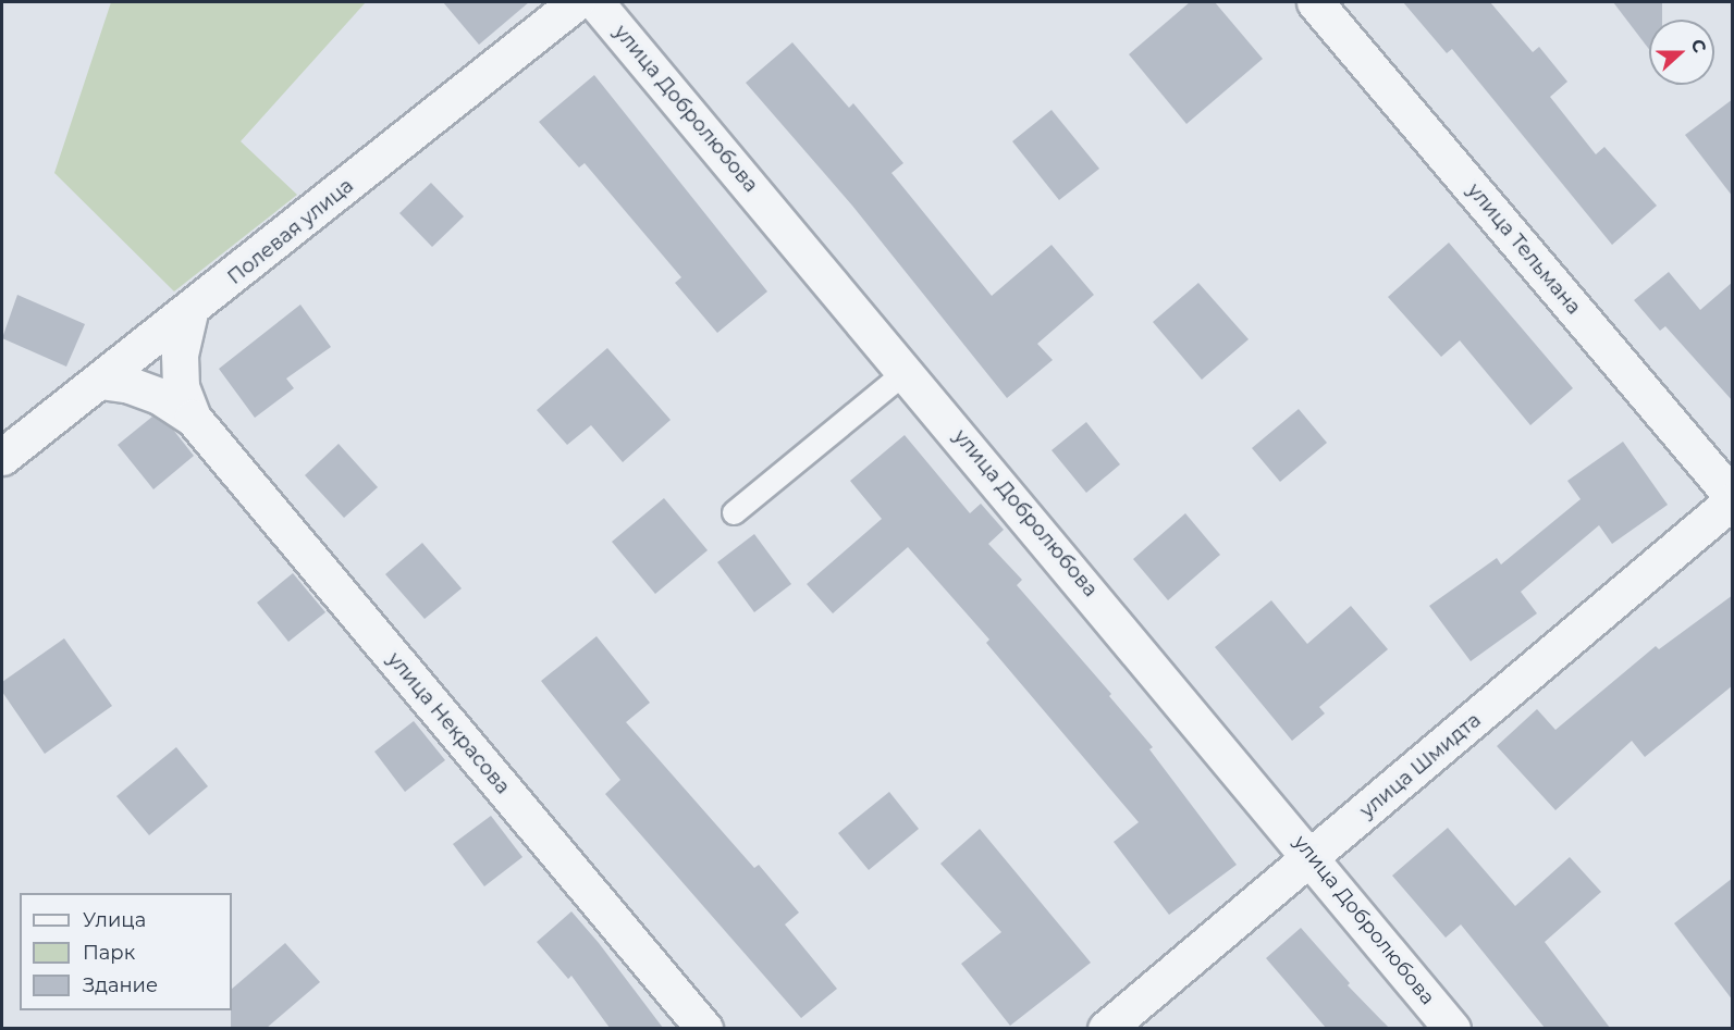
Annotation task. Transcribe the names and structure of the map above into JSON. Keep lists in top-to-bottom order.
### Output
{
  "streets": {
    "street": [
      "улица Добролюбова",
      "Полевая улица",
      "улица Тельмана",
      "улица Некрасова",
      "улица Шмидта"
    ]
  },
  "crossings": [
    ["улица Добролюбова", "улица Шмидта"],
    ["Полевая улица", "улица Некрасова"],
    ["улица Тельмана", "улица Шмидта"]
  ],
  "legend": ["Улица", "Парк", "Здание"],
  "north": "right"
}
